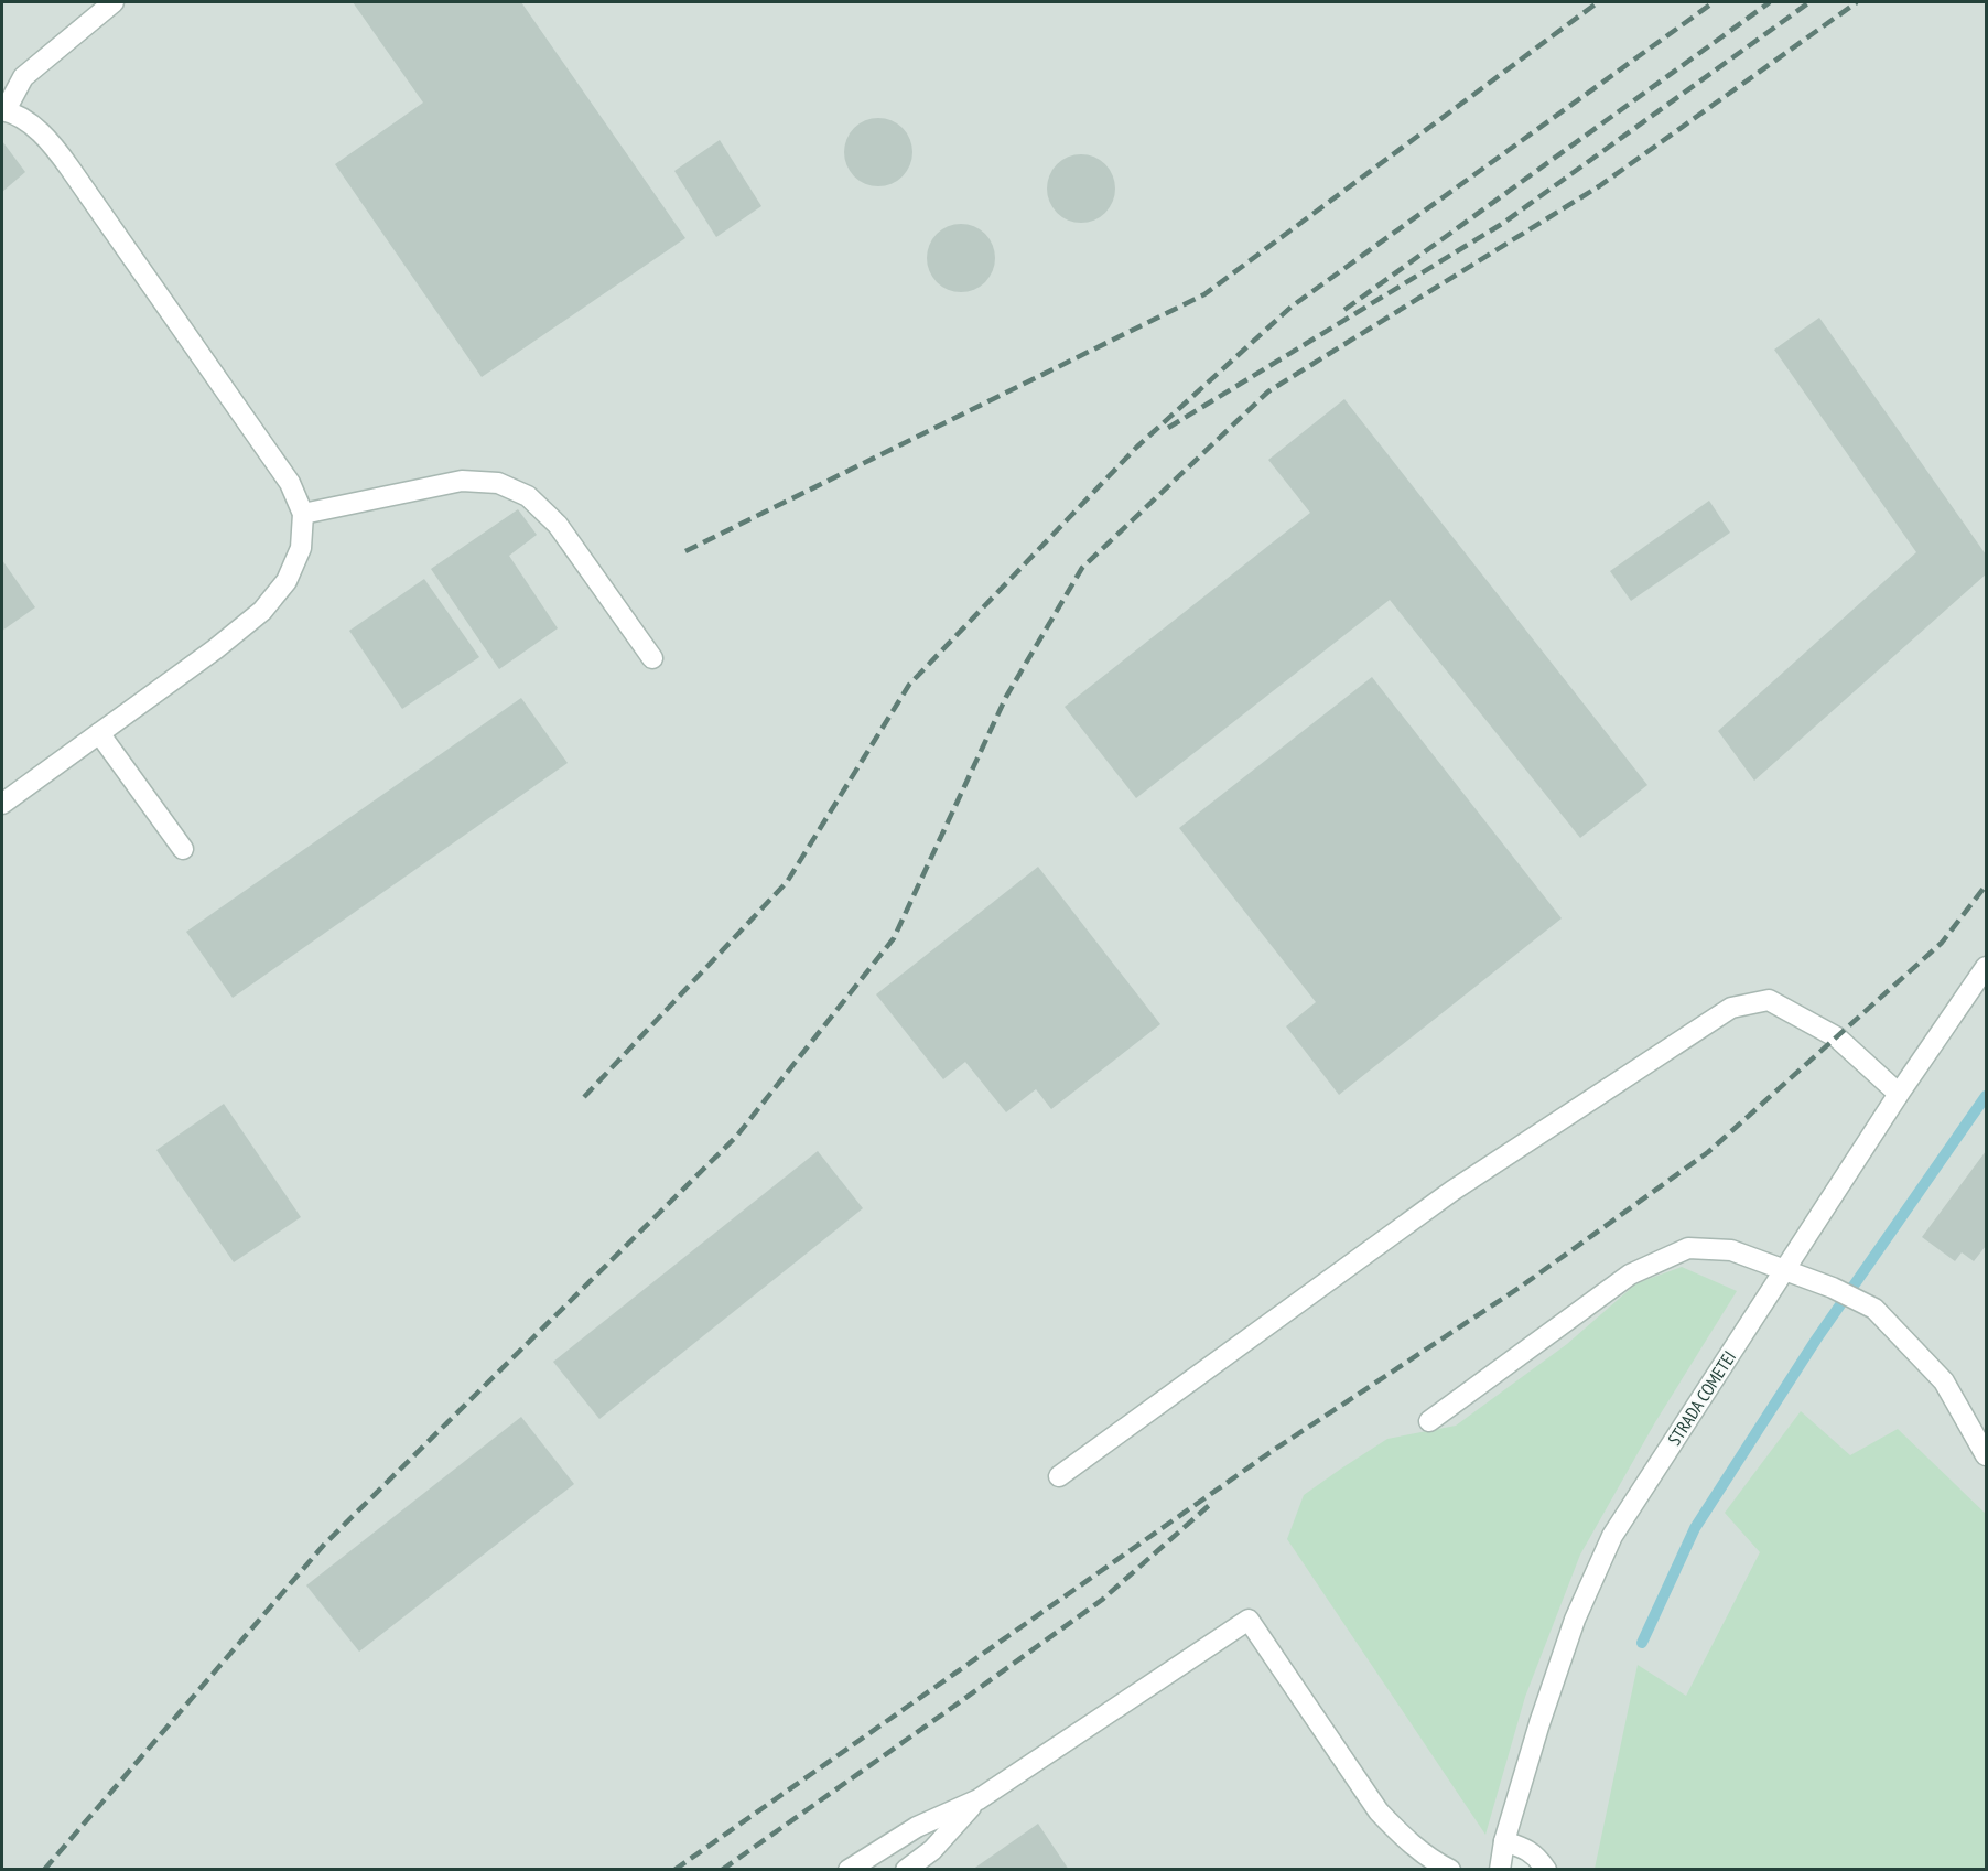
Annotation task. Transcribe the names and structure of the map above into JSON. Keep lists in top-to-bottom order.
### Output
{
  "streets": {
    "street": ["STRADA COMETEI"]
  }
}
